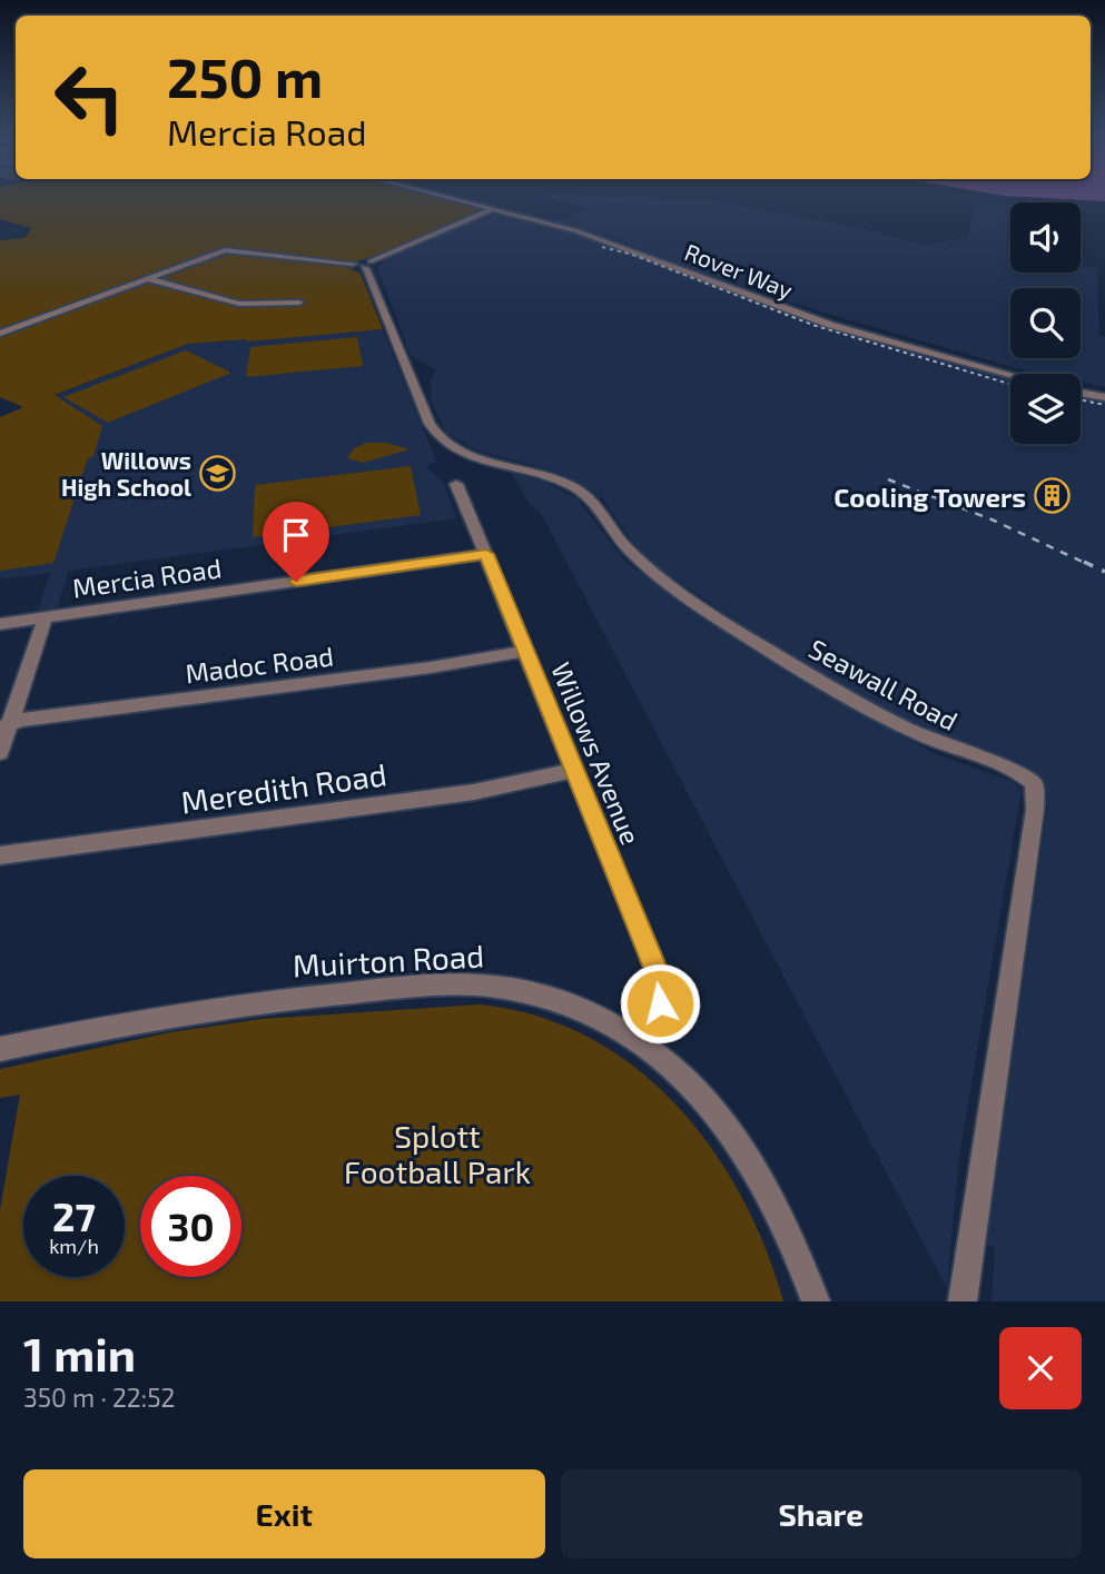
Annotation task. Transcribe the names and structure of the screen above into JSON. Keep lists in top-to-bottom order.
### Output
{
  "streets": {
    "street": [
      "Rover Way",
      "Mercia Road",
      "Madoc Road",
      "Seawall Road",
      "Willows Avenue",
      "Meredith Road",
      "Muirton Road"
    ]
  },
  "crossings": [
    ["Mercia Road", "Willows Avenue"],
    ["Madoc Road", "Willows Avenue"],
    ["Willows Avenue", "Meredith Road"],
    ["Willows Avenue", "Muirton Road"]
  ],
  "parks": ["Splott Football Park"],
  "places": {
    "school or university": ["Willows High School"],
    "building": ["Cooling Towers"]
  },
  "page": {
    "turn": ["250 m", "Mercia Road"],
    "speed": "27 km/h",
    "limit": "30",
    "heading": ["1 min", "350 m · 22:52"],
    "buttons": ["Exit", "Share"]
  }
}
